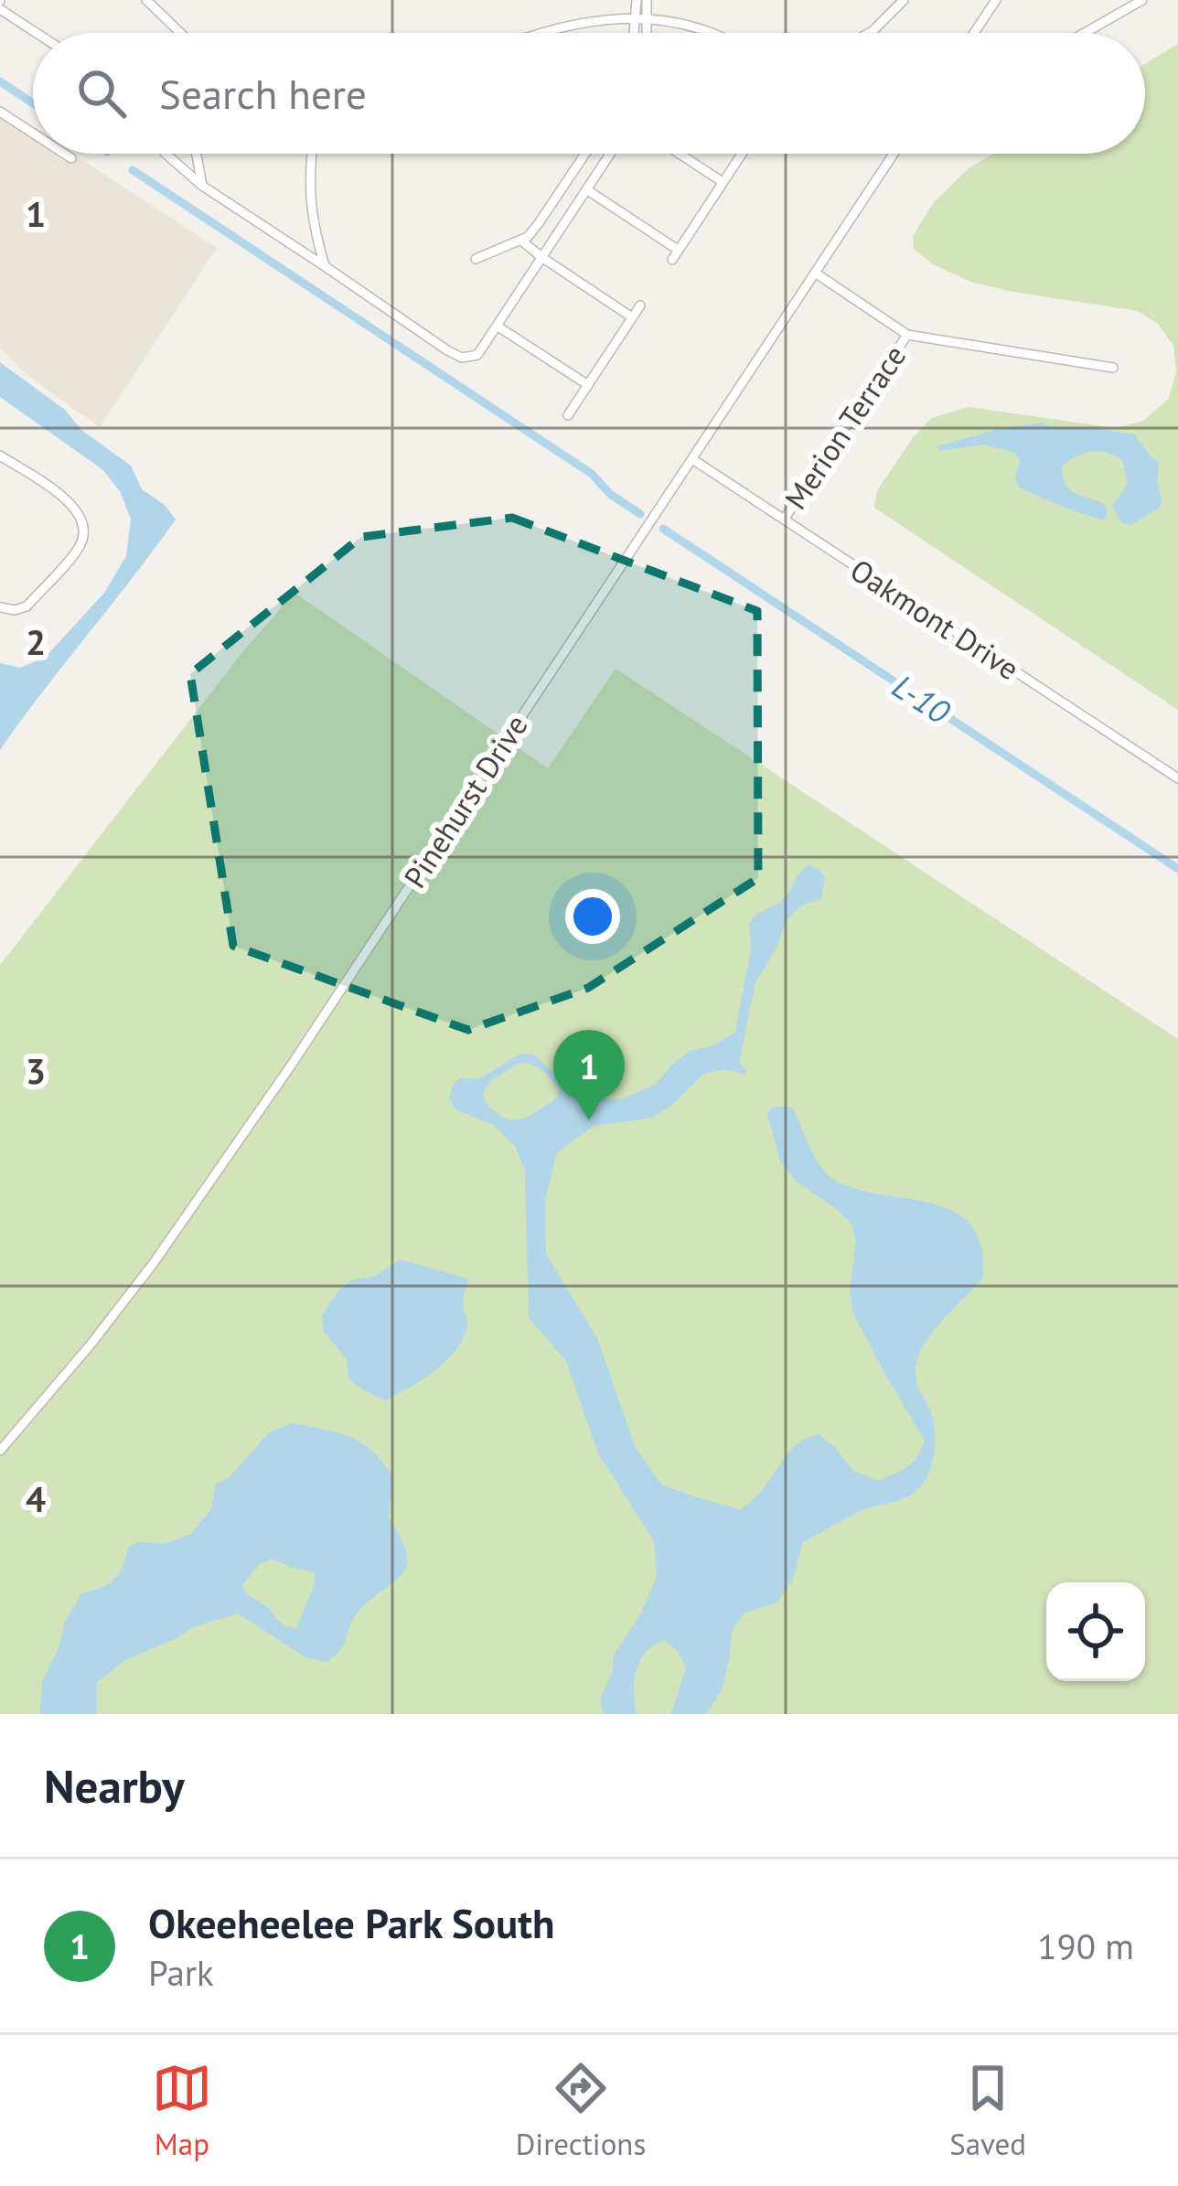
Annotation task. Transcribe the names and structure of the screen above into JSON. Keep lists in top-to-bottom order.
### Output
{
  "streets": {
    "street": ["Merion Terrace", "Oakmont Drive", "Pinehurst Drive"]
  },
  "crossings": [
    ["Merion Terrace", "Oakmont Drive"],
    ["Oakmont Drive", "Pinehurst Drive"]
  ],
  "water": ["L-10"],
  "page": {
    "search": "Search here",
    "pins": "1",
    "heading": "Nearby",
    "list": [
      {
        "mark": "1",
        "name": "Okeeheelee Park South",
        "note": "Park",
        "value": "190 m"
      }
    ],
    "nav": ["Map", "Directions", "Saved"]
  },
  "grid": {
    "rows": [
      "1",
      "2",
      "3",
      "4"
    ]
  }
}
